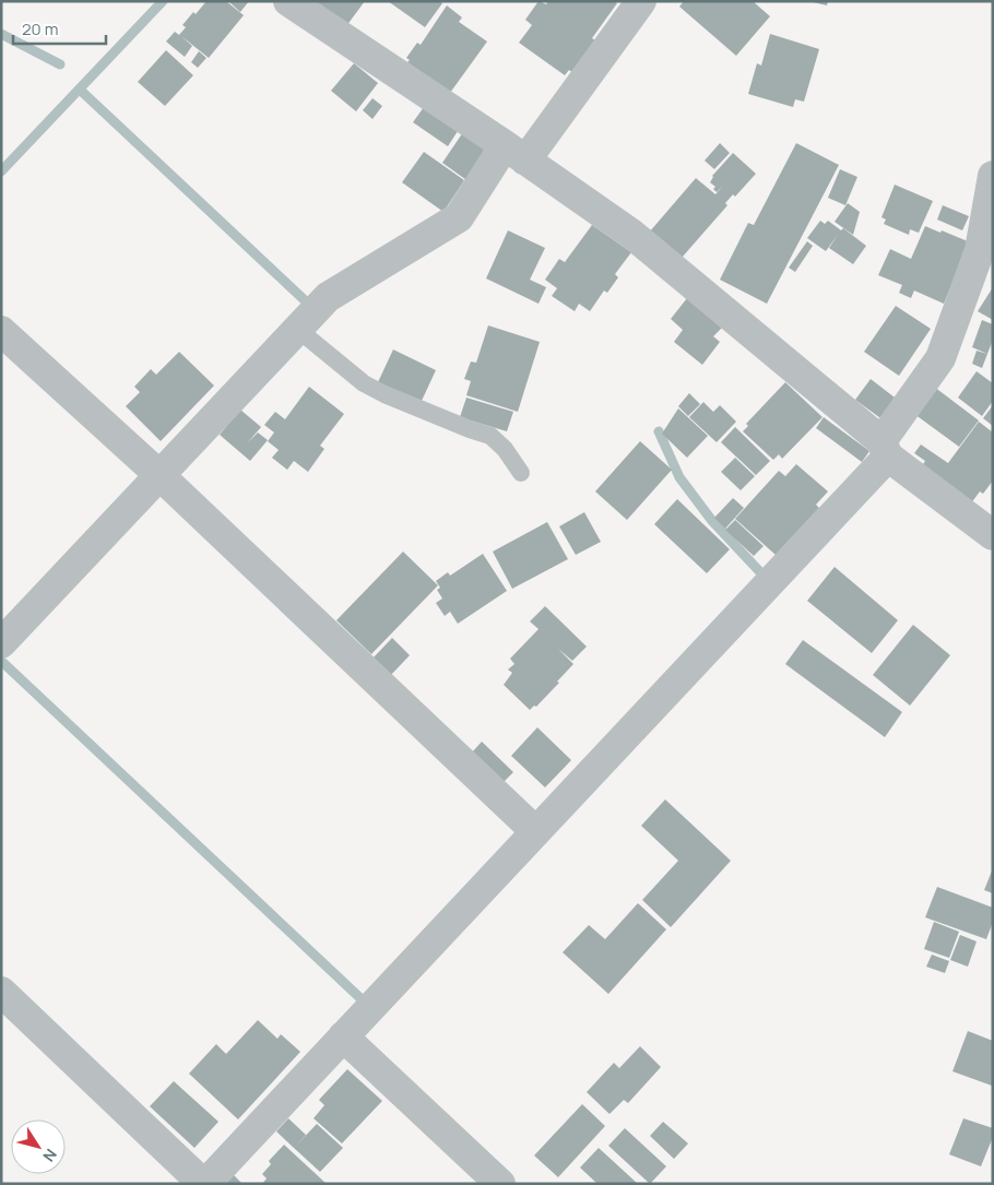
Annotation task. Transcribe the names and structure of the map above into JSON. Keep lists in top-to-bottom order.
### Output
{
  "scale_bar": "20 m",
  "north": "bottom right"
}
